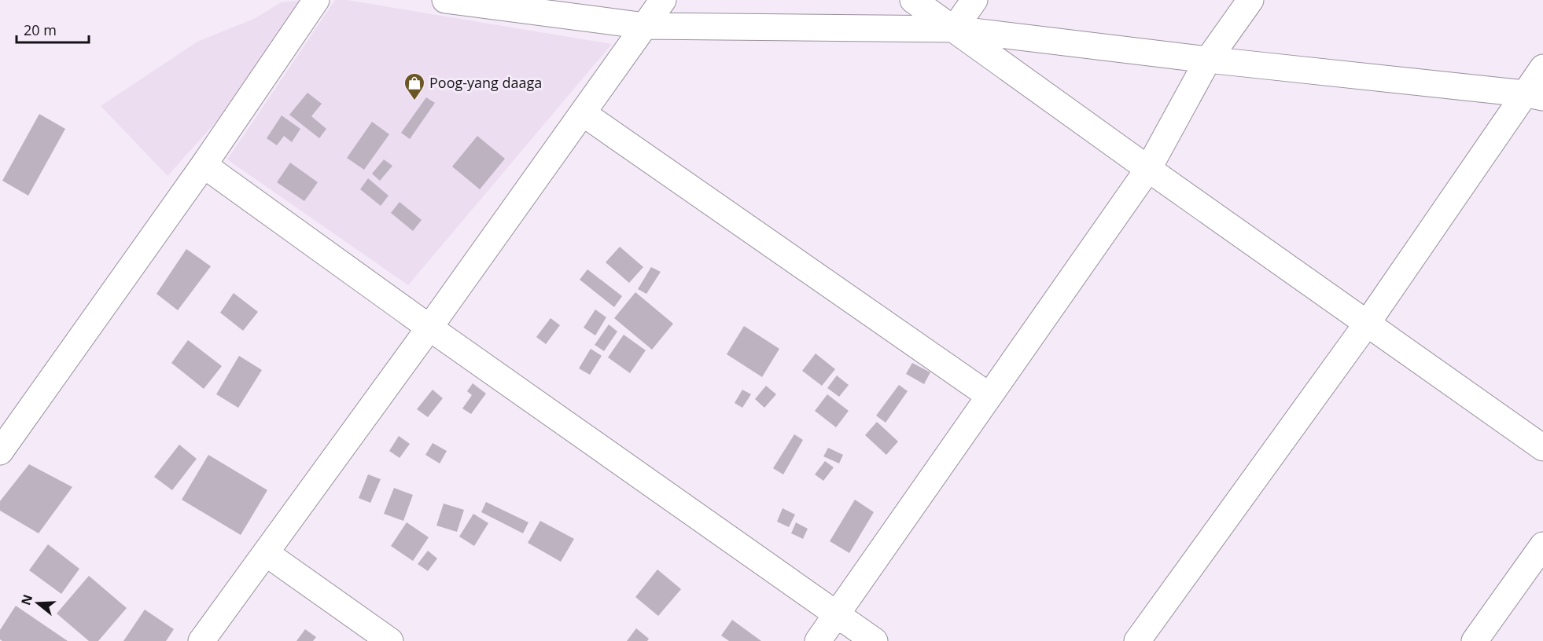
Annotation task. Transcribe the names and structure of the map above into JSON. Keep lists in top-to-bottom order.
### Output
{
  "places": {
    "shop": ["Poog-yang daaga"]
  },
  "scale_bar": "20 m",
  "north": "left"
}
